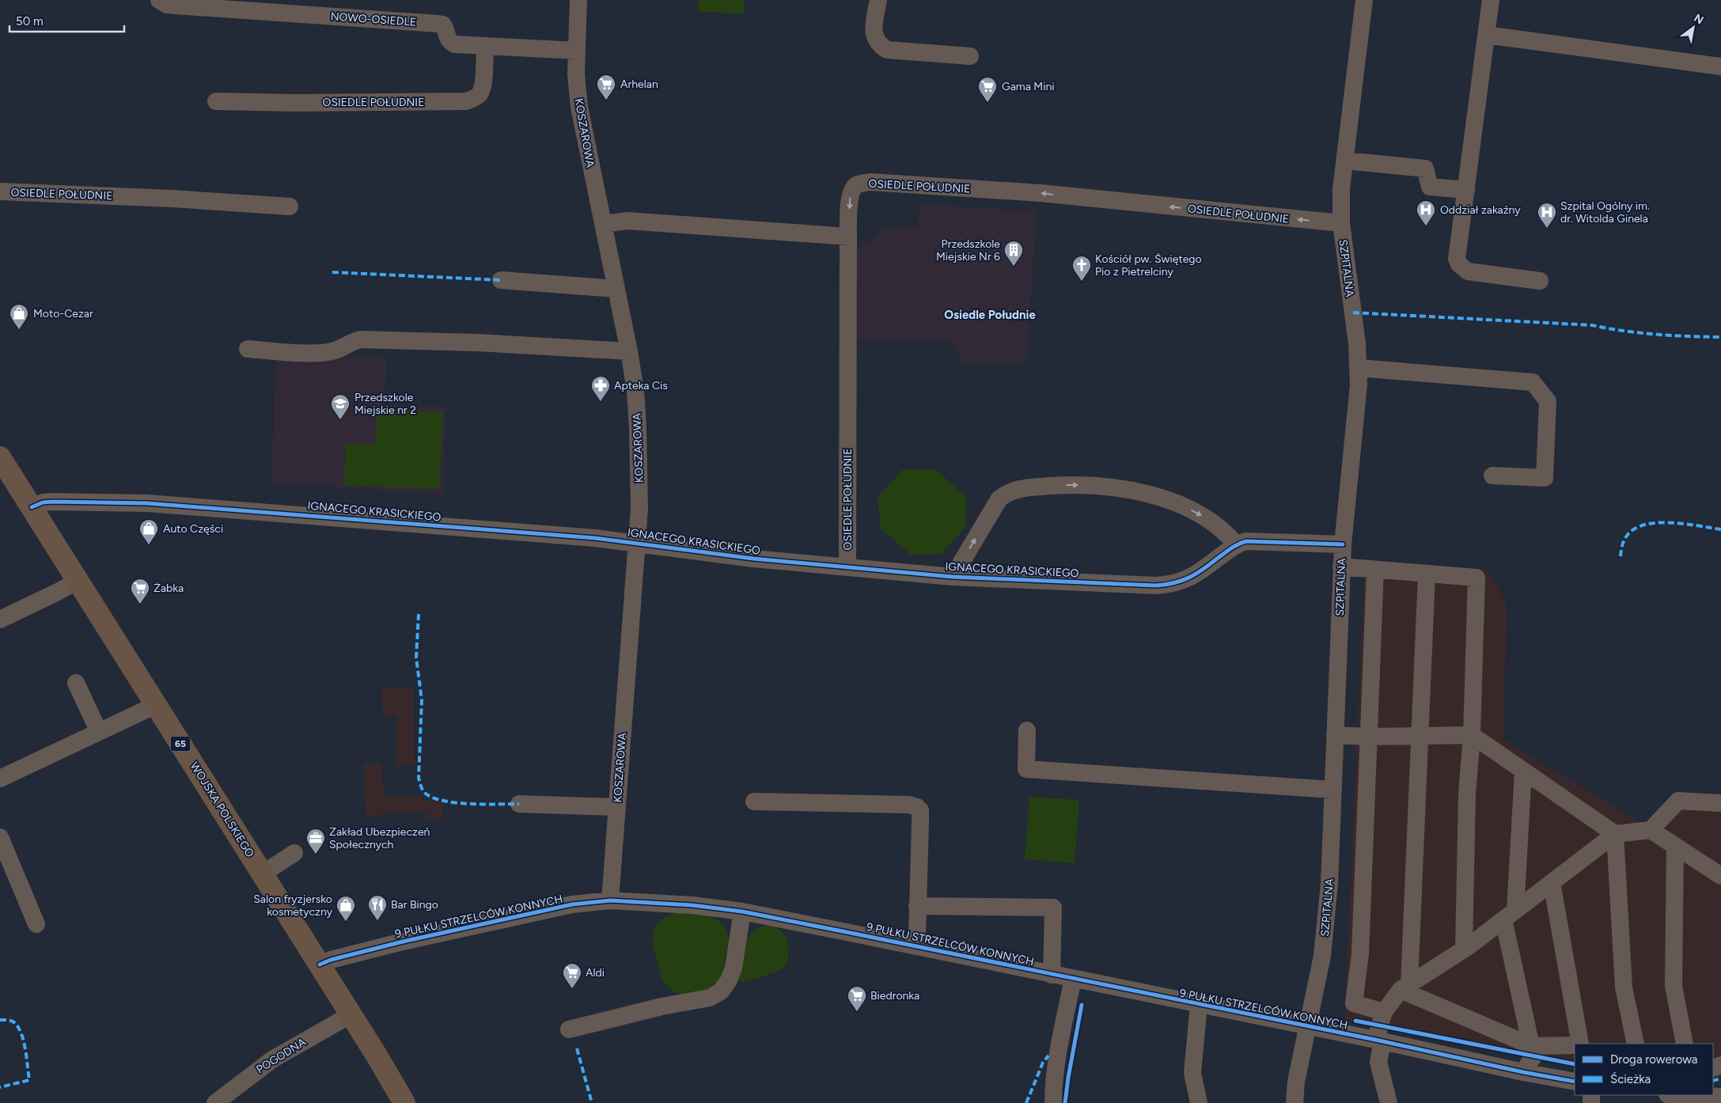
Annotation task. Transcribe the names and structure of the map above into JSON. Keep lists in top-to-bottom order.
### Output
{
  "streets": {
    "main road": ["65", "WOJSKA POLSKIEGO"],
    "street": [
      "NOWO-OSIEDLE",
      "OSIEDLE POŁUDNIE",
      "KOSZAROWA",
      "SZPITALNA",
      "IGNACEGO KRASICKIEGO",
      "9 PUŁKU STRZELCÓW KONNYCH",
      "POGODNA"
    ]
  },
  "crossings": [
    ["NOWO-OSIEDLE", "OSIEDLE POŁUDNIE"],
    ["NOWO-OSIEDLE", "KOSZAROWA"],
    ["OSIEDLE POŁUDNIE", "SZPITALNA"],
    ["OSIEDLE POŁUDNIE", "IGNACEGO KRASICKIEGO"],
    ["KOSZAROWA", "IGNACEGO KRASICKIEGO"],
    ["KOSZAROWA", "9 PUŁKU STRZELCÓW KONNYCH"],
    ["SZPITALNA", "IGNACEGO KRASICKIEGO"],
    ["SZPITALNA", "9 PUŁKU STRZELCÓW KONNYCH"],
    ["IGNACEGO KRASICKIEGO", "WOJSKA POLSKIEGO"],
    ["WOJSKA POLSKIEGO", "9 PUŁKU STRZELCÓW KONNYCH"],
    ["WOJSKA POLSKIEGO", "POGODNA"]
  ],
  "districts": ["Osiedle Południe"],
  "places": {
    "supermarket": [
      "Arhelan",
      "Gama Mini",
      "Żabka",
      "Aldi",
      "Biedronka"
    ],
    "hospital": ["Oddział zakaźny", "Szpital Ogólny im. dr. Witolda Ginela"],
    "building": ["Przedszkole Miejskie Nr 6"],
    "church": ["Kościół pw. Świętego Pio z Pietrelciny"],
    "shop": ["Moto-Cezar", "Auto Części", "Salon fryzjersko kosmetyczny"],
    "pharmacy": ["Apteka Cis"],
    "school or university": ["Przedszkole Miejskie nr 2"],
    "office": ["Zakład Ubezpieczeń Społecznych"],
    "restaurant": ["Bar Bingo"]
  },
  "legend": ["Droga rowerowa", "Ścieżka"],
  "scale_bar": "50 m",
  "north": "top right"
}
